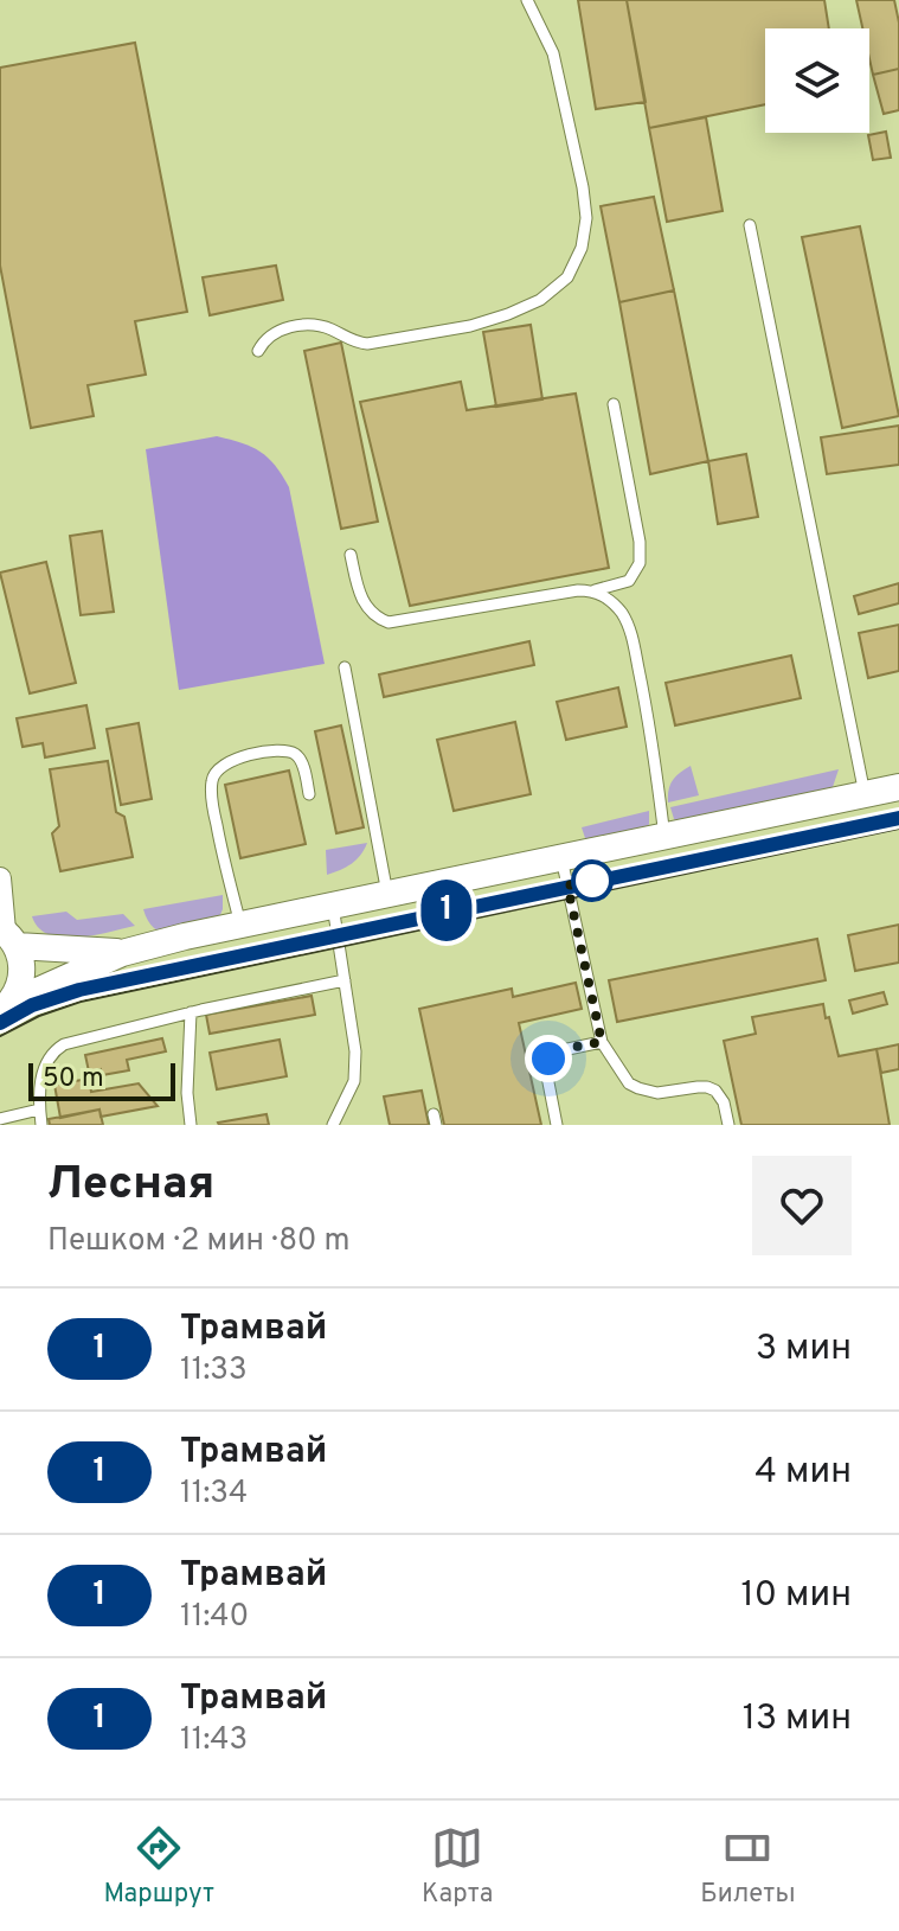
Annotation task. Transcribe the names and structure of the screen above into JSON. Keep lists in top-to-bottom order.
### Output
{
  "lines": ["tram line 1"],
  "scale_bar": "50 m",
  "page": {
    "on_map": "1",
    "scale": "50 m",
    "heading": ["Лесная", "Пешком · 2 мин · 80 m"],
    "list": [
      {
        "mark": "1",
        "name": "Трамвай",
        "note": "11:33",
        "value": "3 мин"
      },
      {
        "mark": "1",
        "name": "Трамвай",
        "note": "11:34",
        "value": "4 мин"
      },
      {
        "mark": "1",
        "name": "Трамвай",
        "note": "11:40",
        "value": "10 мин"
      },
      {
        "mark": "1",
        "name": "Трамвай",
        "note": "11:43",
        "value": "13 мин"
      }
    ],
    "tabs": ["Маршрут", "Карта", "Билеты"]
  }
}
